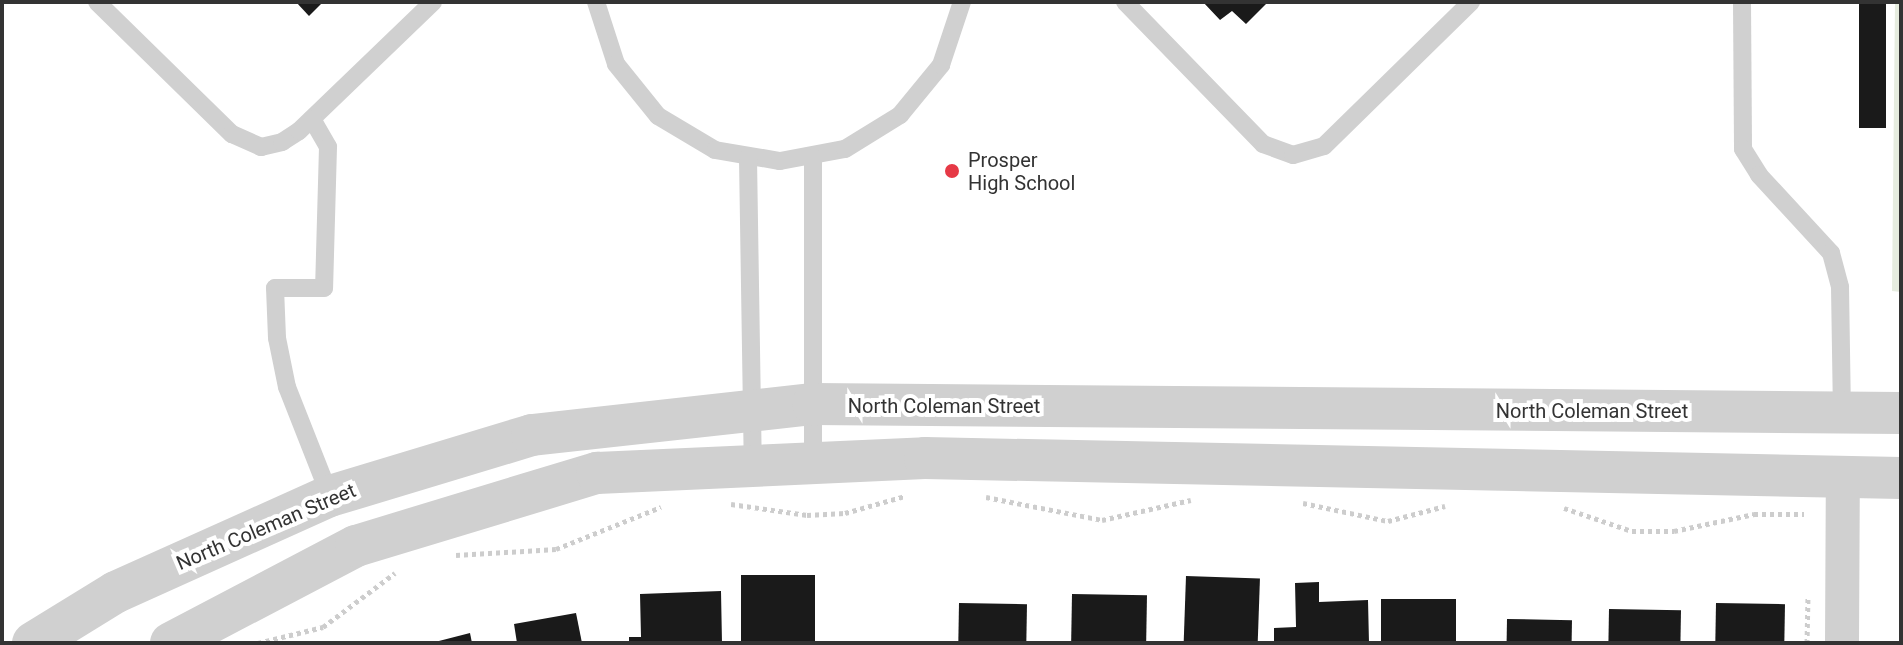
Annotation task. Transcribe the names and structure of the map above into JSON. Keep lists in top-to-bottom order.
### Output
{
  "streets": {
    "street": ["North Coleman Street"]
  },
  "places": ["Prosper High School"]
}
